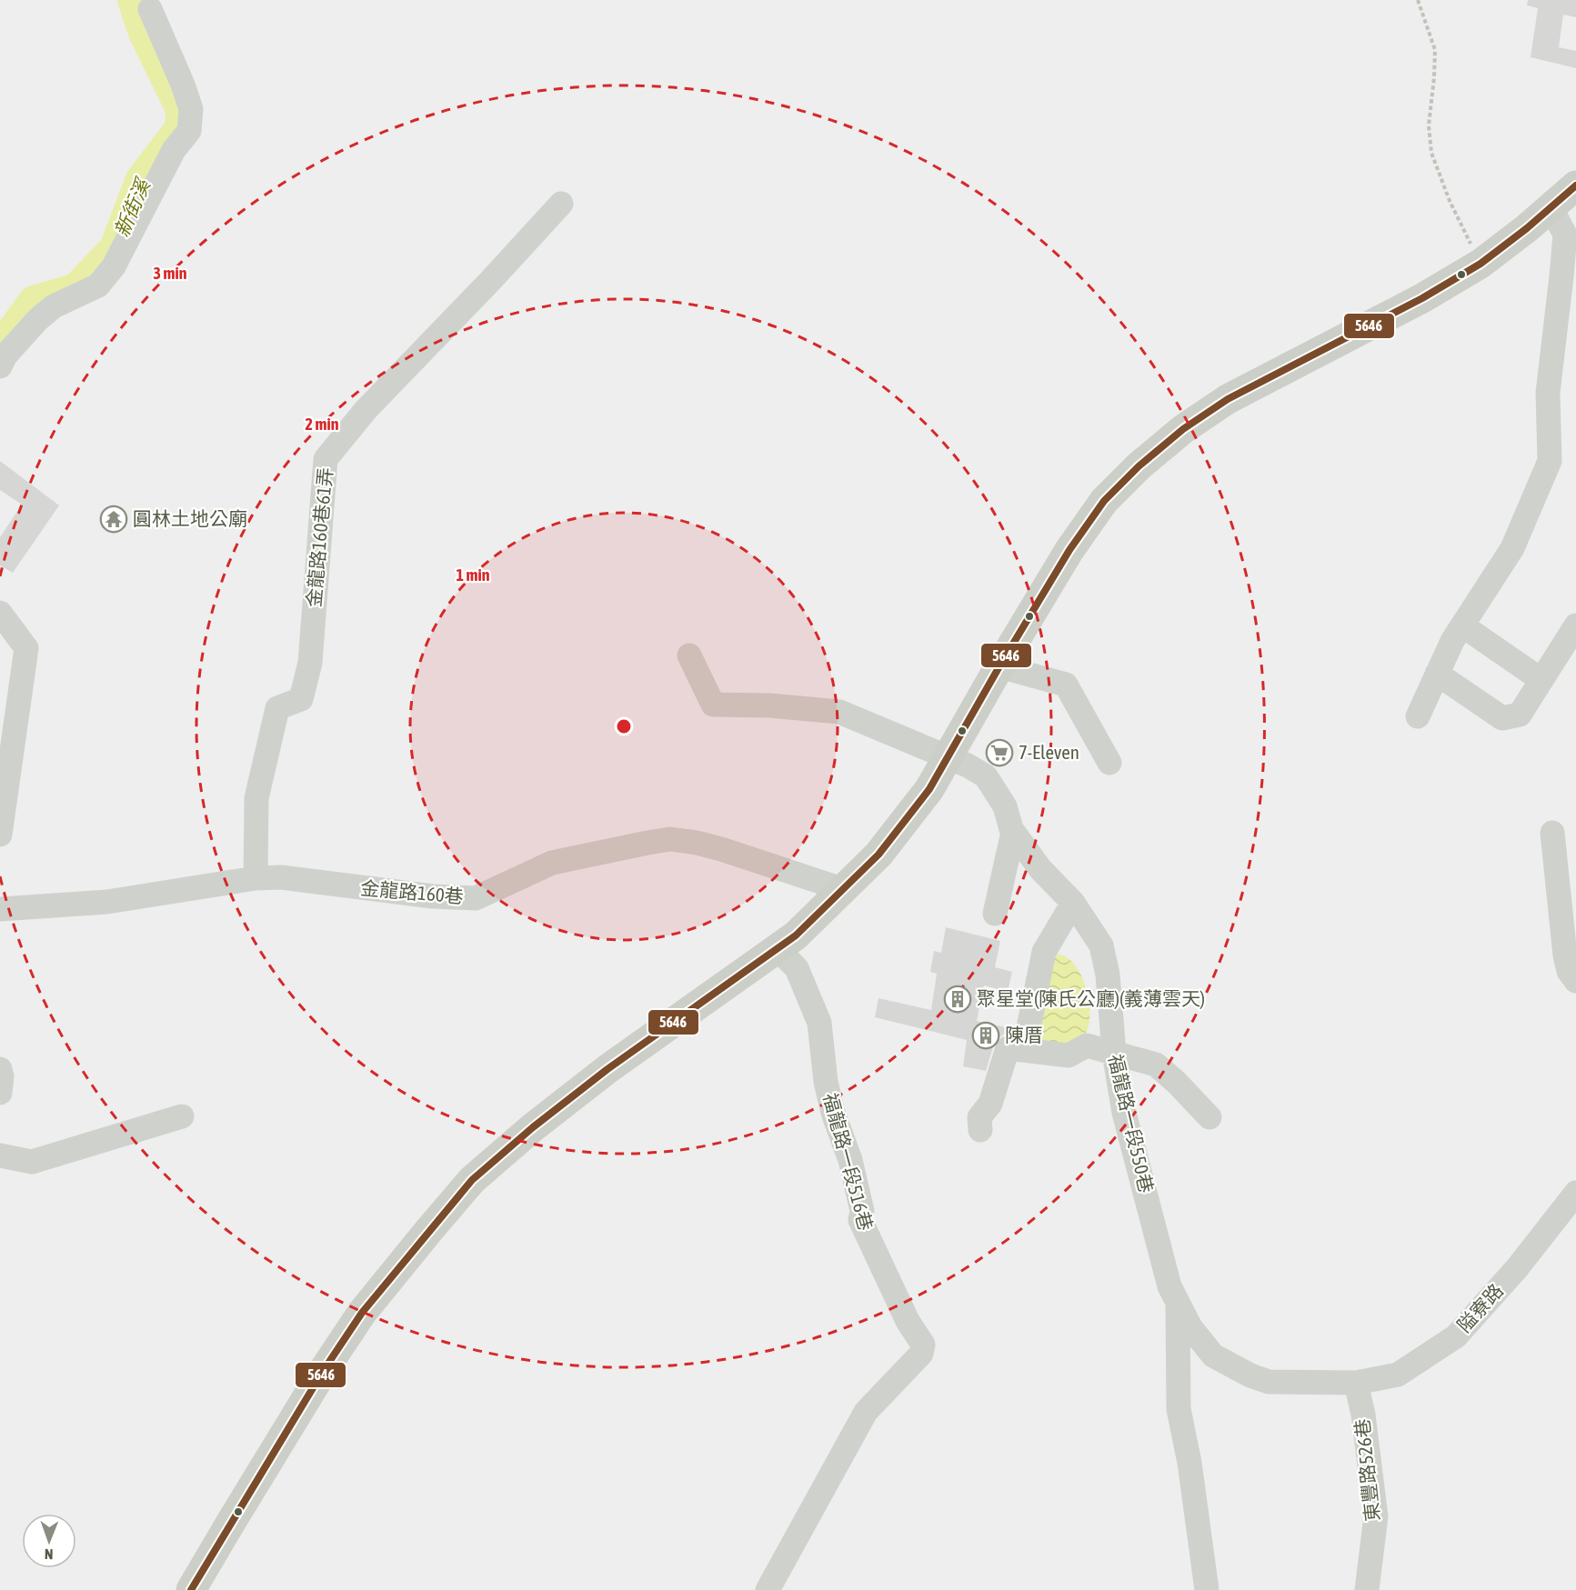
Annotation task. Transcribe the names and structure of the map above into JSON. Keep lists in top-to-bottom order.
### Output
{
  "streets": {
    "street": [
      "金龍路160巷61弄",
      "金龍路160巷",
      "福龍路一段550巷",
      "福龍路一段516巷",
      "隘寮路",
      "東豐路526巷"
    ]
  },
  "crossings": [
    ["金龍路160巷61弄", "金龍路160巷"],
    ["福龍路一段550巷", "隘寮路"],
    ["福龍路一段550巷", "東豐路526巷"],
    ["隘寮路", "東豐路526巷"]
  ],
  "water": ["新街溪"],
  "places": {
    "temple": ["圓林土地公廟"],
    "supermarket": ["7-Eleven"],
    "building": ["聚星堂(陳氏公廳)(義薄雲天)", "陳厝"]
  },
  "lines": ["transit line 5646"],
  "north": "bottom",
  "rings": ["3 min", "2 min", "1 min"]
}
